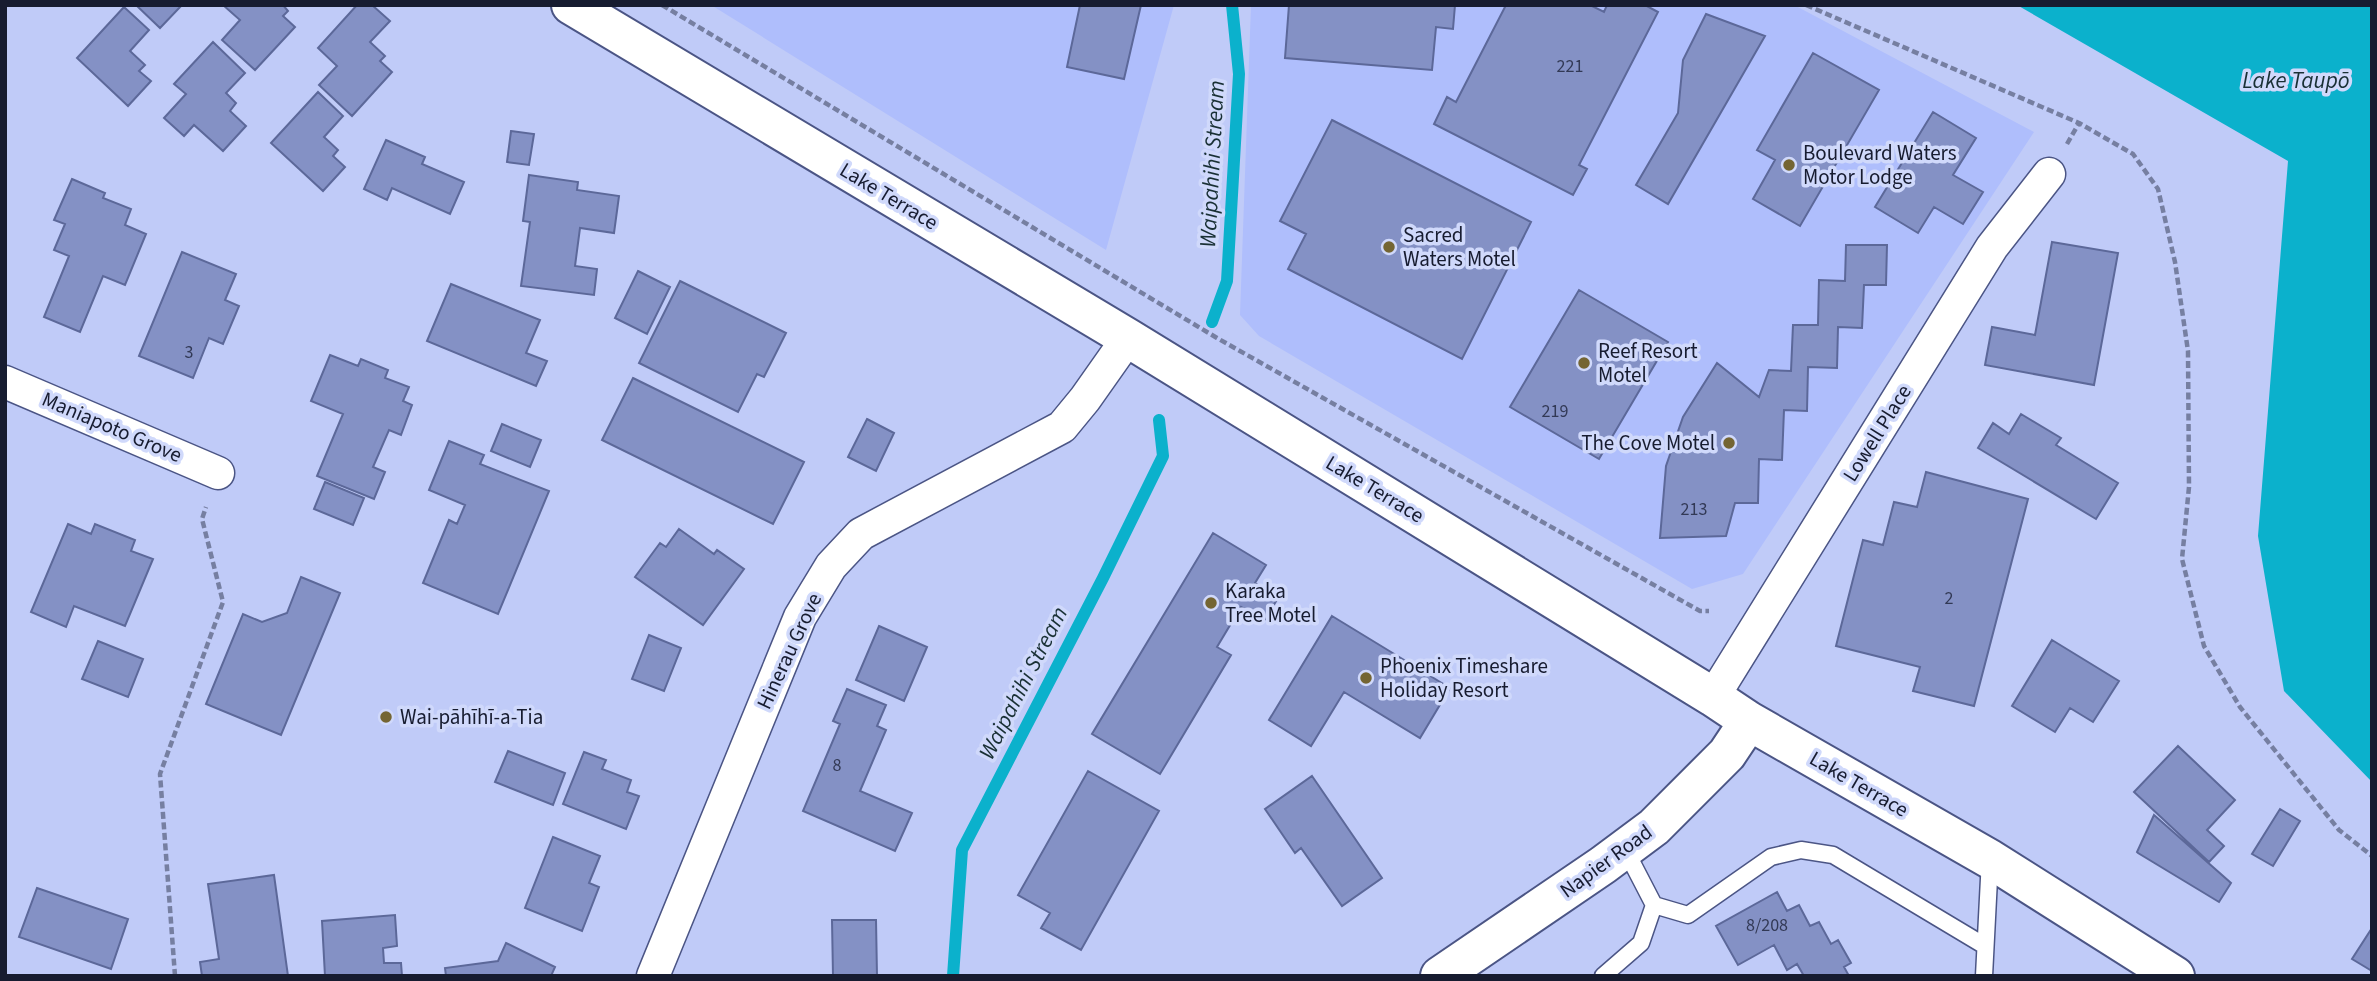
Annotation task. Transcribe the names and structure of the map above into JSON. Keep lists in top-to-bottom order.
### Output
{
  "streets": {
    "main road": ["Lake Terrace", "Napier Road"],
    "street": ["Maniapoto Grove", "Lowell Place", "Hinerau Grove"]
  },
  "crossings": [
    ["Lake Terrace", "Lowell Place"],
    ["Lake Terrace", "Hinerau Grove"],
    ["Lake Terrace", "Napier Road"]
  ],
  "water": ["Lake Taupō", "Waipahihi Stream"],
  "places": [
    "Boulevard Waters Motor Lodge",
    "Sacred Waters Motel",
    "Reef Resort Motel",
    "The Cove Motel",
    "Karaka Tree Motel",
    "Phoenix Timeshare Holiday Resort",
    "Wai-pāhīhī-a-Tia"
  ],
  "house_numbers": [
    "221",
    "3",
    "219",
    "213",
    "2",
    "8",
    "8/208"
  ]
}
